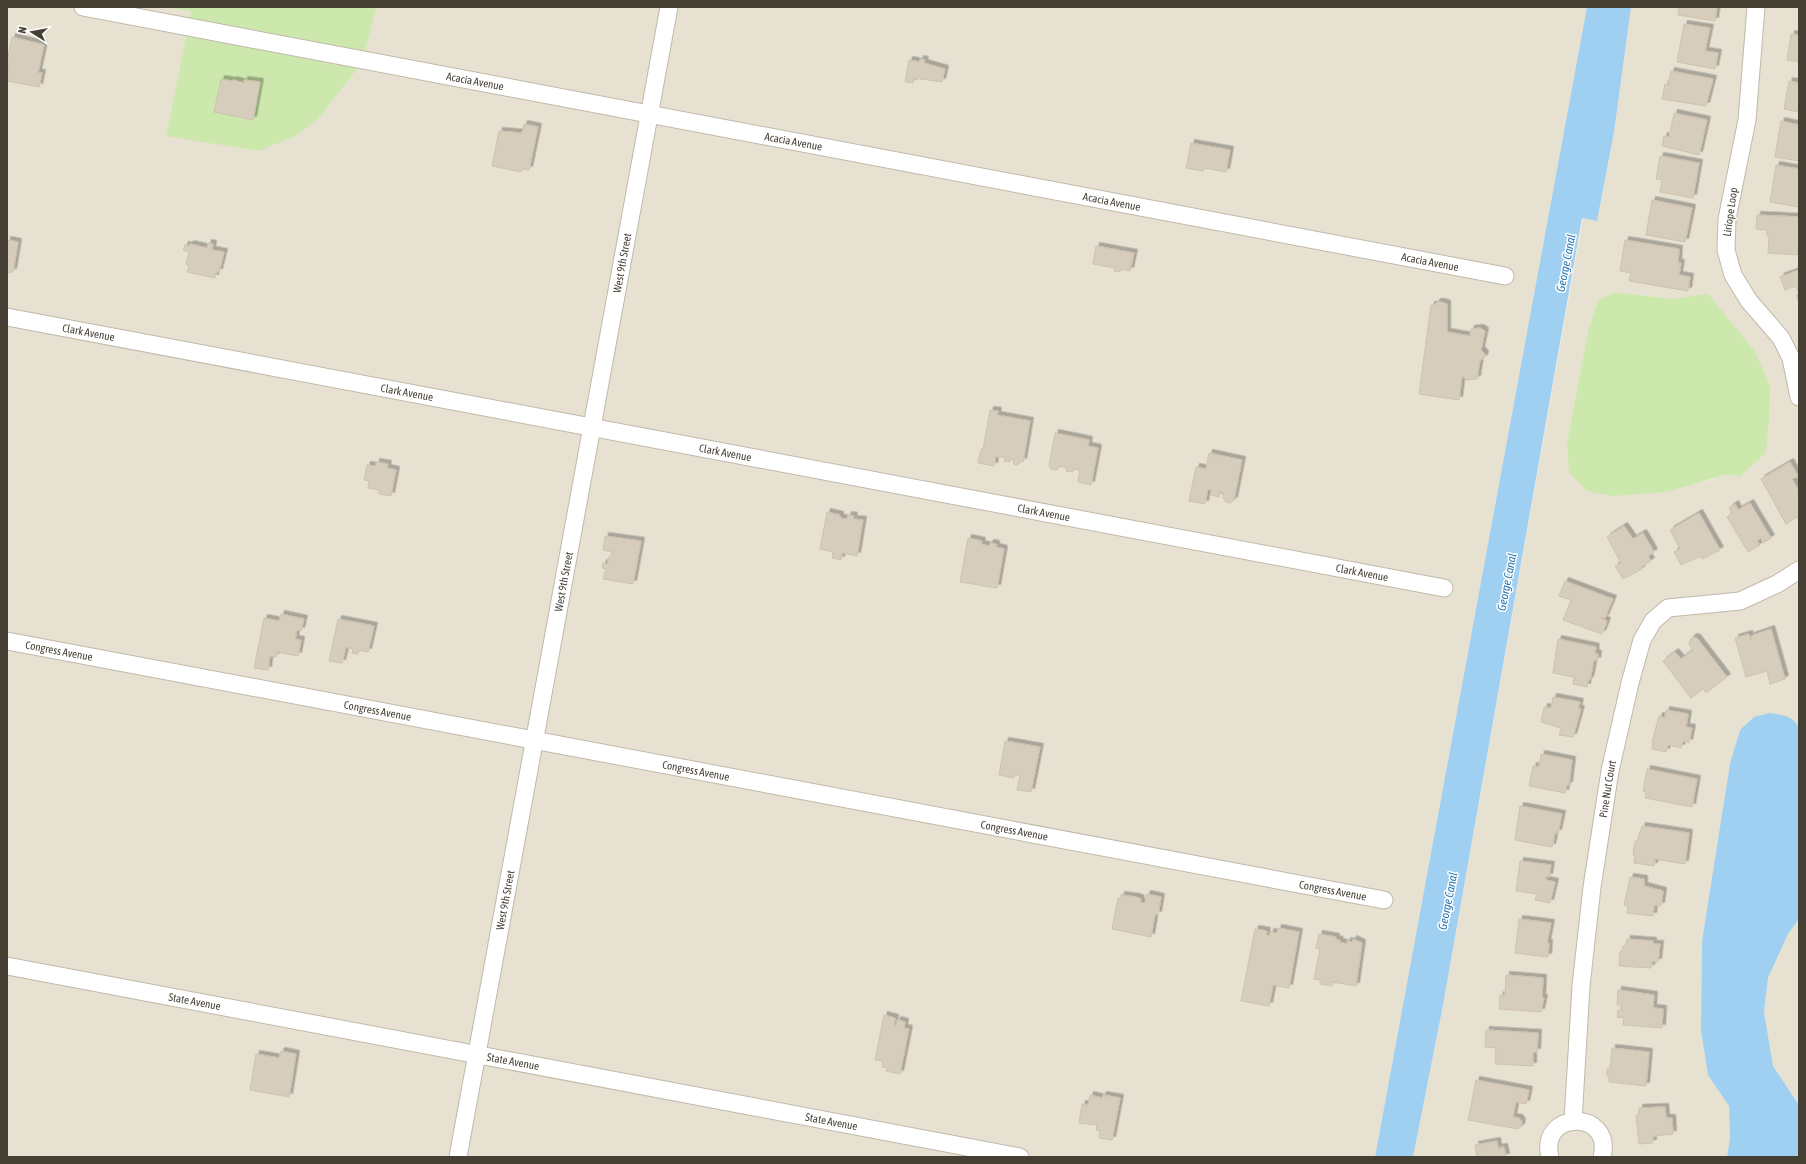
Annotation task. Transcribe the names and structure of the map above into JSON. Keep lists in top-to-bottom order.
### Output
{
  "streets": {
    "street": [
      "Acacia Avenue",
      "Liriope Loop",
      "West 9th Street",
      "Clark Avenue",
      "Congress Avenue",
      "Pine Nut Court",
      "State Avenue"
    ]
  },
  "crossings": [
    ["Acacia Avenue", "West 9th Street"],
    ["West 9th Street", "Clark Avenue"],
    ["West 9th Street", "Congress Avenue"],
    ["West 9th Street", "State Avenue"]
  ],
  "water": ["George Canal"],
  "north": "left"
}
